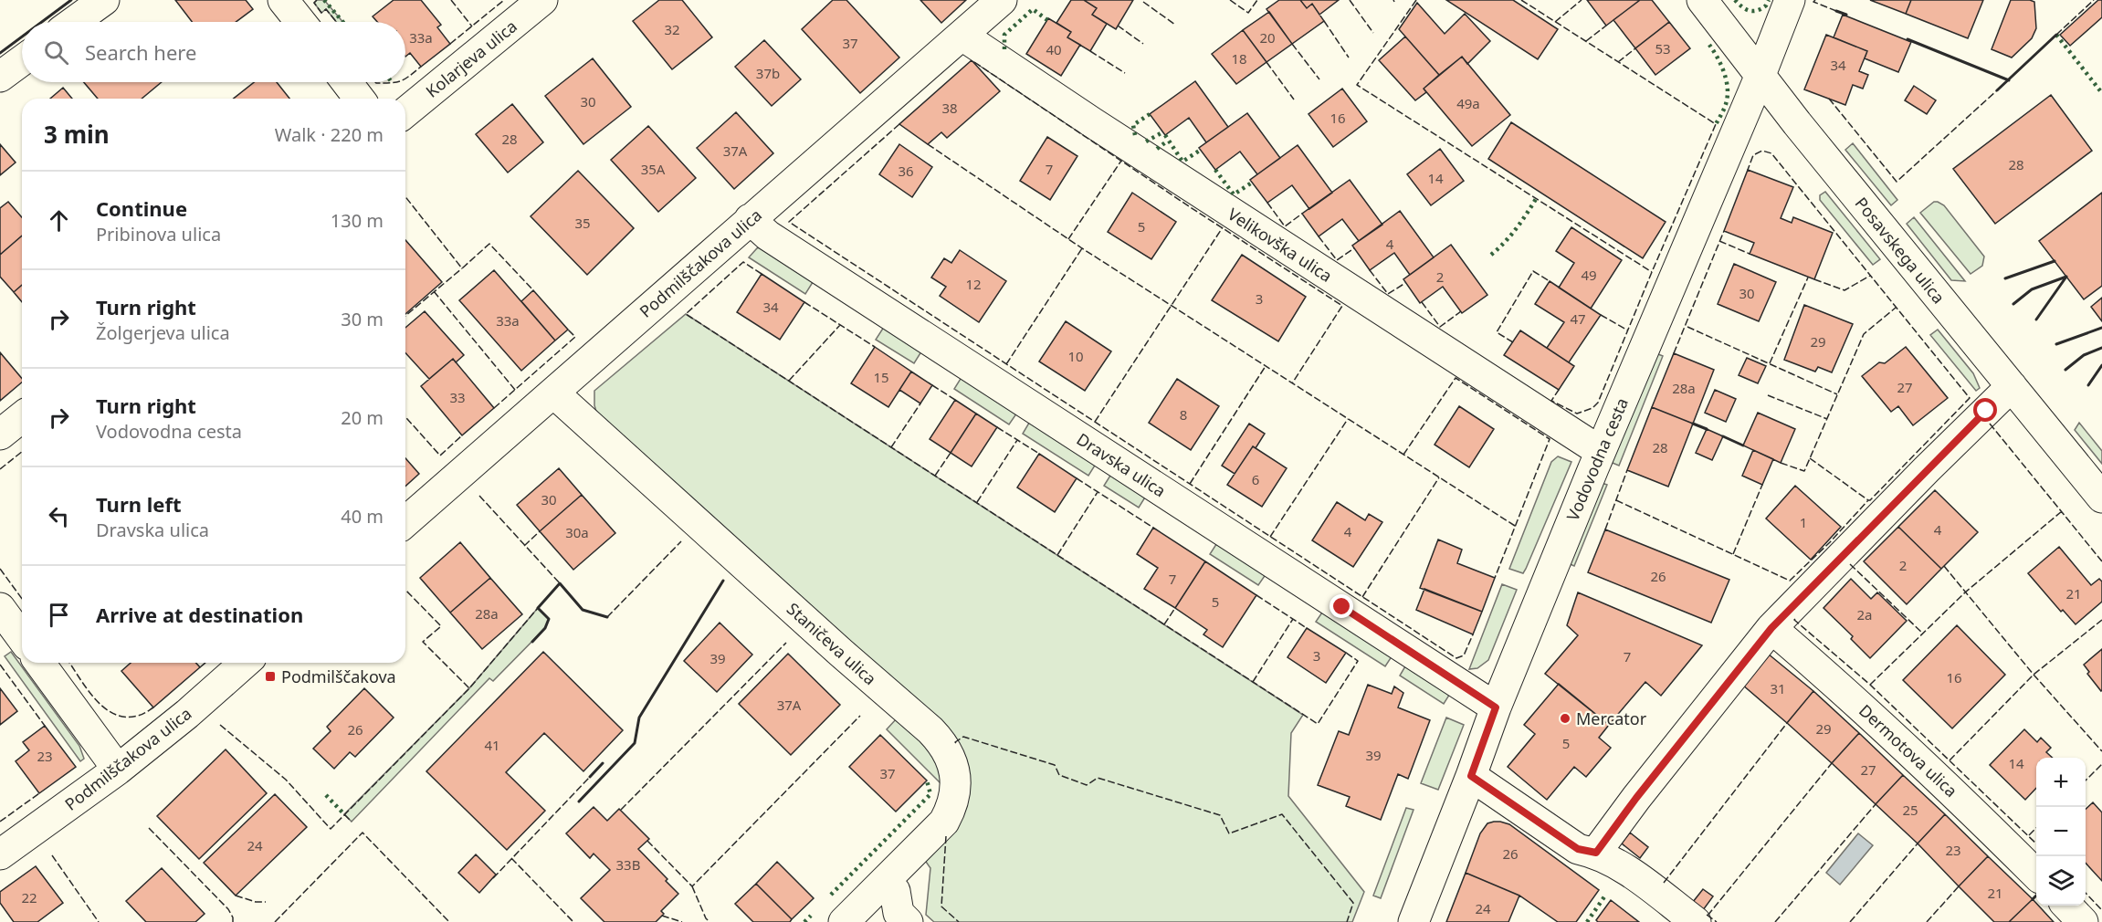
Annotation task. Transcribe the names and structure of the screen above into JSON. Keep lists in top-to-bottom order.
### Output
{
  "streets": {
    "street": [
      "Kolarjeva ulica",
      "Velikovška ulica",
      "Posavskega ulica",
      "Podmilščakova ulica",
      "Vodovodna cesta",
      "Dravska ulica",
      "Staničeva ulica",
      "Dermotova ulica"
    ]
  },
  "crossings": [
    ["Velikovška ulica", "Podmilščakova ulica"],
    ["Velikovška ulica", "Vodovodna cesta"],
    ["Posavskega ulica", "Vodovodna cesta"],
    ["Podmilščakova ulica", "Dravska ulica"],
    ["Podmilščakova ulica", "Staničeva ulica"],
    ["Vodovodna cesta", "Dravska ulica"]
  ],
  "places": {
    "transit": ["Podmilščakova"],
    "other": ["Mercator"]
  },
  "house_numbers": [
    "32",
    "33a",
    "20",
    "37",
    "53",
    "40",
    "18",
    "34",
    "37b",
    "30",
    "49a",
    "38",
    "16",
    "28",
    "37A",
    "28",
    "35A",
    "7",
    "36",
    "14",
    "35",
    "5",
    "4",
    "49",
    "2",
    "12",
    "30",
    "3",
    "34",
    "47",
    "33a",
    "29",
    "10",
    "15",
    "27",
    "28a",
    "33",
    "8",
    "28",
    "6",
    "30",
    "1",
    "4",
    "4",
    "30a",
    "2",
    "26",
    "7",
    "21",
    "5",
    "28a",
    "2a",
    "3",
    "7",
    "39",
    "16",
    "31",
    "37A",
    "29",
    "26",
    "5",
    "41",
    "39",
    "23",
    "14",
    "27",
    "37",
    "25",
    "24",
    "23",
    "26",
    "33B",
    "21",
    "22",
    "24"
  ],
  "page": {
    "search": "Search here",
    "heading": ["3 min", "Walk · 220 m"],
    "list": [
      ["Continue", "Pribinova ulica", "130 m"],
      ["Turn right", "Žolgerjeva ulica", "30 m"],
      ["Turn right", "Vodovodna cesta", "20 m"],
      ["Turn left", "Dravska ulica", "40 m"],
      "Arrive at destination"
    ],
    "map_buttons": ["+", "−"]
  }
}
